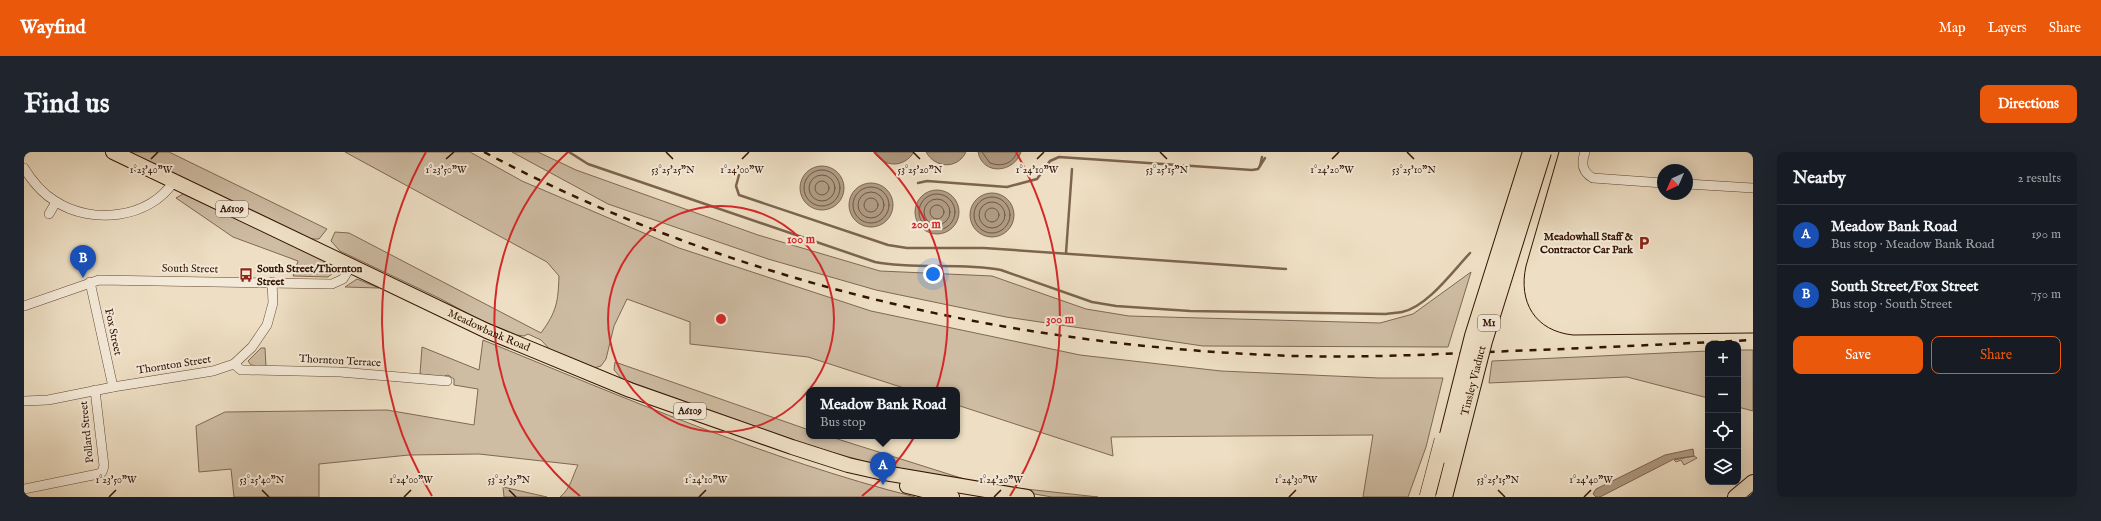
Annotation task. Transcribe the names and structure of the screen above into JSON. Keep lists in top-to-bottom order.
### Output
{
  "streets": {
    "highway": ["M1", "Tinsley Viaduct"],
    "main road": ["A6109", "Meadowbank Road"],
    "street": [
      "South Street",
      "Fox Street",
      "Thornton Terrace",
      "Thornton Street",
      "Pollard Street"
    ]
  },
  "crossings": [
    ["A6109", "Meadowbank Road"],
    ["South Street", "Meadowbank Road"],
    ["South Street", "Fox Street"],
    ["South Street", "Thornton Street"],
    ["Fox Street", "Thornton Street"],
    ["Thornton Terrace", "Thornton Street"],
    ["Thornton Street", "Pollard Street"]
  ],
  "places": {
    "parking": ["Meadowhall Staff & Contractor Car Park"],
    "bus stop": ["South Street/Thornton Street"]
  },
  "north": "bottom left",
  "page": {
    "header": "Wayfind",
    "nav": ["Map", "Layers", "Share"],
    "buttons": [
      "Directions",
      ["Save", "Share"]
    ],
    "title": "Find us",
    "heading": ["Nearby", "2 results"],
    "list": [
      {
        "mark": "A",
        "name": "Meadow Bank Road",
        "note": "Bus stop · Meadow Bank Road",
        "value": "190 m"
      },
      {
        "mark": "B",
        "name": "South Street/Fox Street",
        "note": "Bus stop · South Street",
        "value": "750 m"
      }
    ],
    "pins": ["B", "A"],
    "map_buttons": ["+", "−"],
    "popup": ["Meadow Bank Road", "Bus stop"]
  },
  "coordinates": [
    "53°25'15\"N",
    "53°25'10\"N",
    "1°23'40\"W",
    "1°23'50\"W",
    "53°25'25\"N",
    "1°24'00\"W",
    "53°25'20\"N",
    "1°24'10\"W",
    "1°24'20\"W",
    "53°25'40\"N",
    "53°25'35\"N",
    "1°24'30\"W",
    "1°24'40\"W"
  ],
  "rings": ["200 m", "100 m", "300 m"]
}
